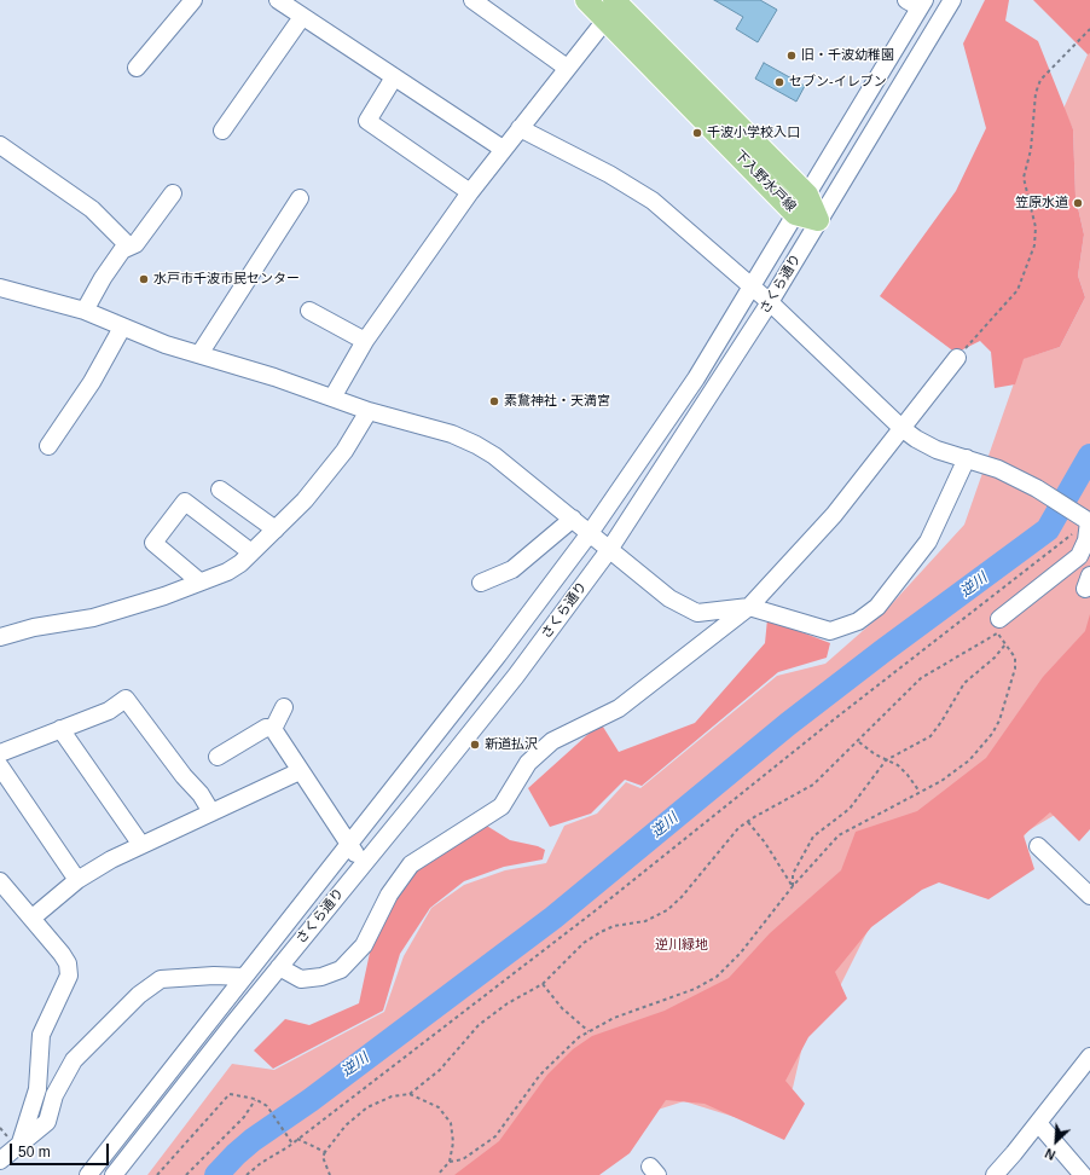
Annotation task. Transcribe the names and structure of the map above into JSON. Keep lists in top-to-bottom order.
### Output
{
  "streets": {
    "main road": ["下入野水戸線"],
    "street": ["さくら通り"]
  },
  "crossings": [
    ["下入野水戸線", "さくら通り"]
  ],
  "water": ["逆川"],
  "parks": ["逆川緑地"],
  "places": [
    "旧・千波幼稚園",
    "セブン-イレブン",
    "千波小学校入口",
    "笠原水道",
    "水戸市千波市民センター",
    "素鵞神社・天満宮",
    "新道払沢"
  ],
  "scale_bar": "50 m",
  "north": "bottom left"
}
